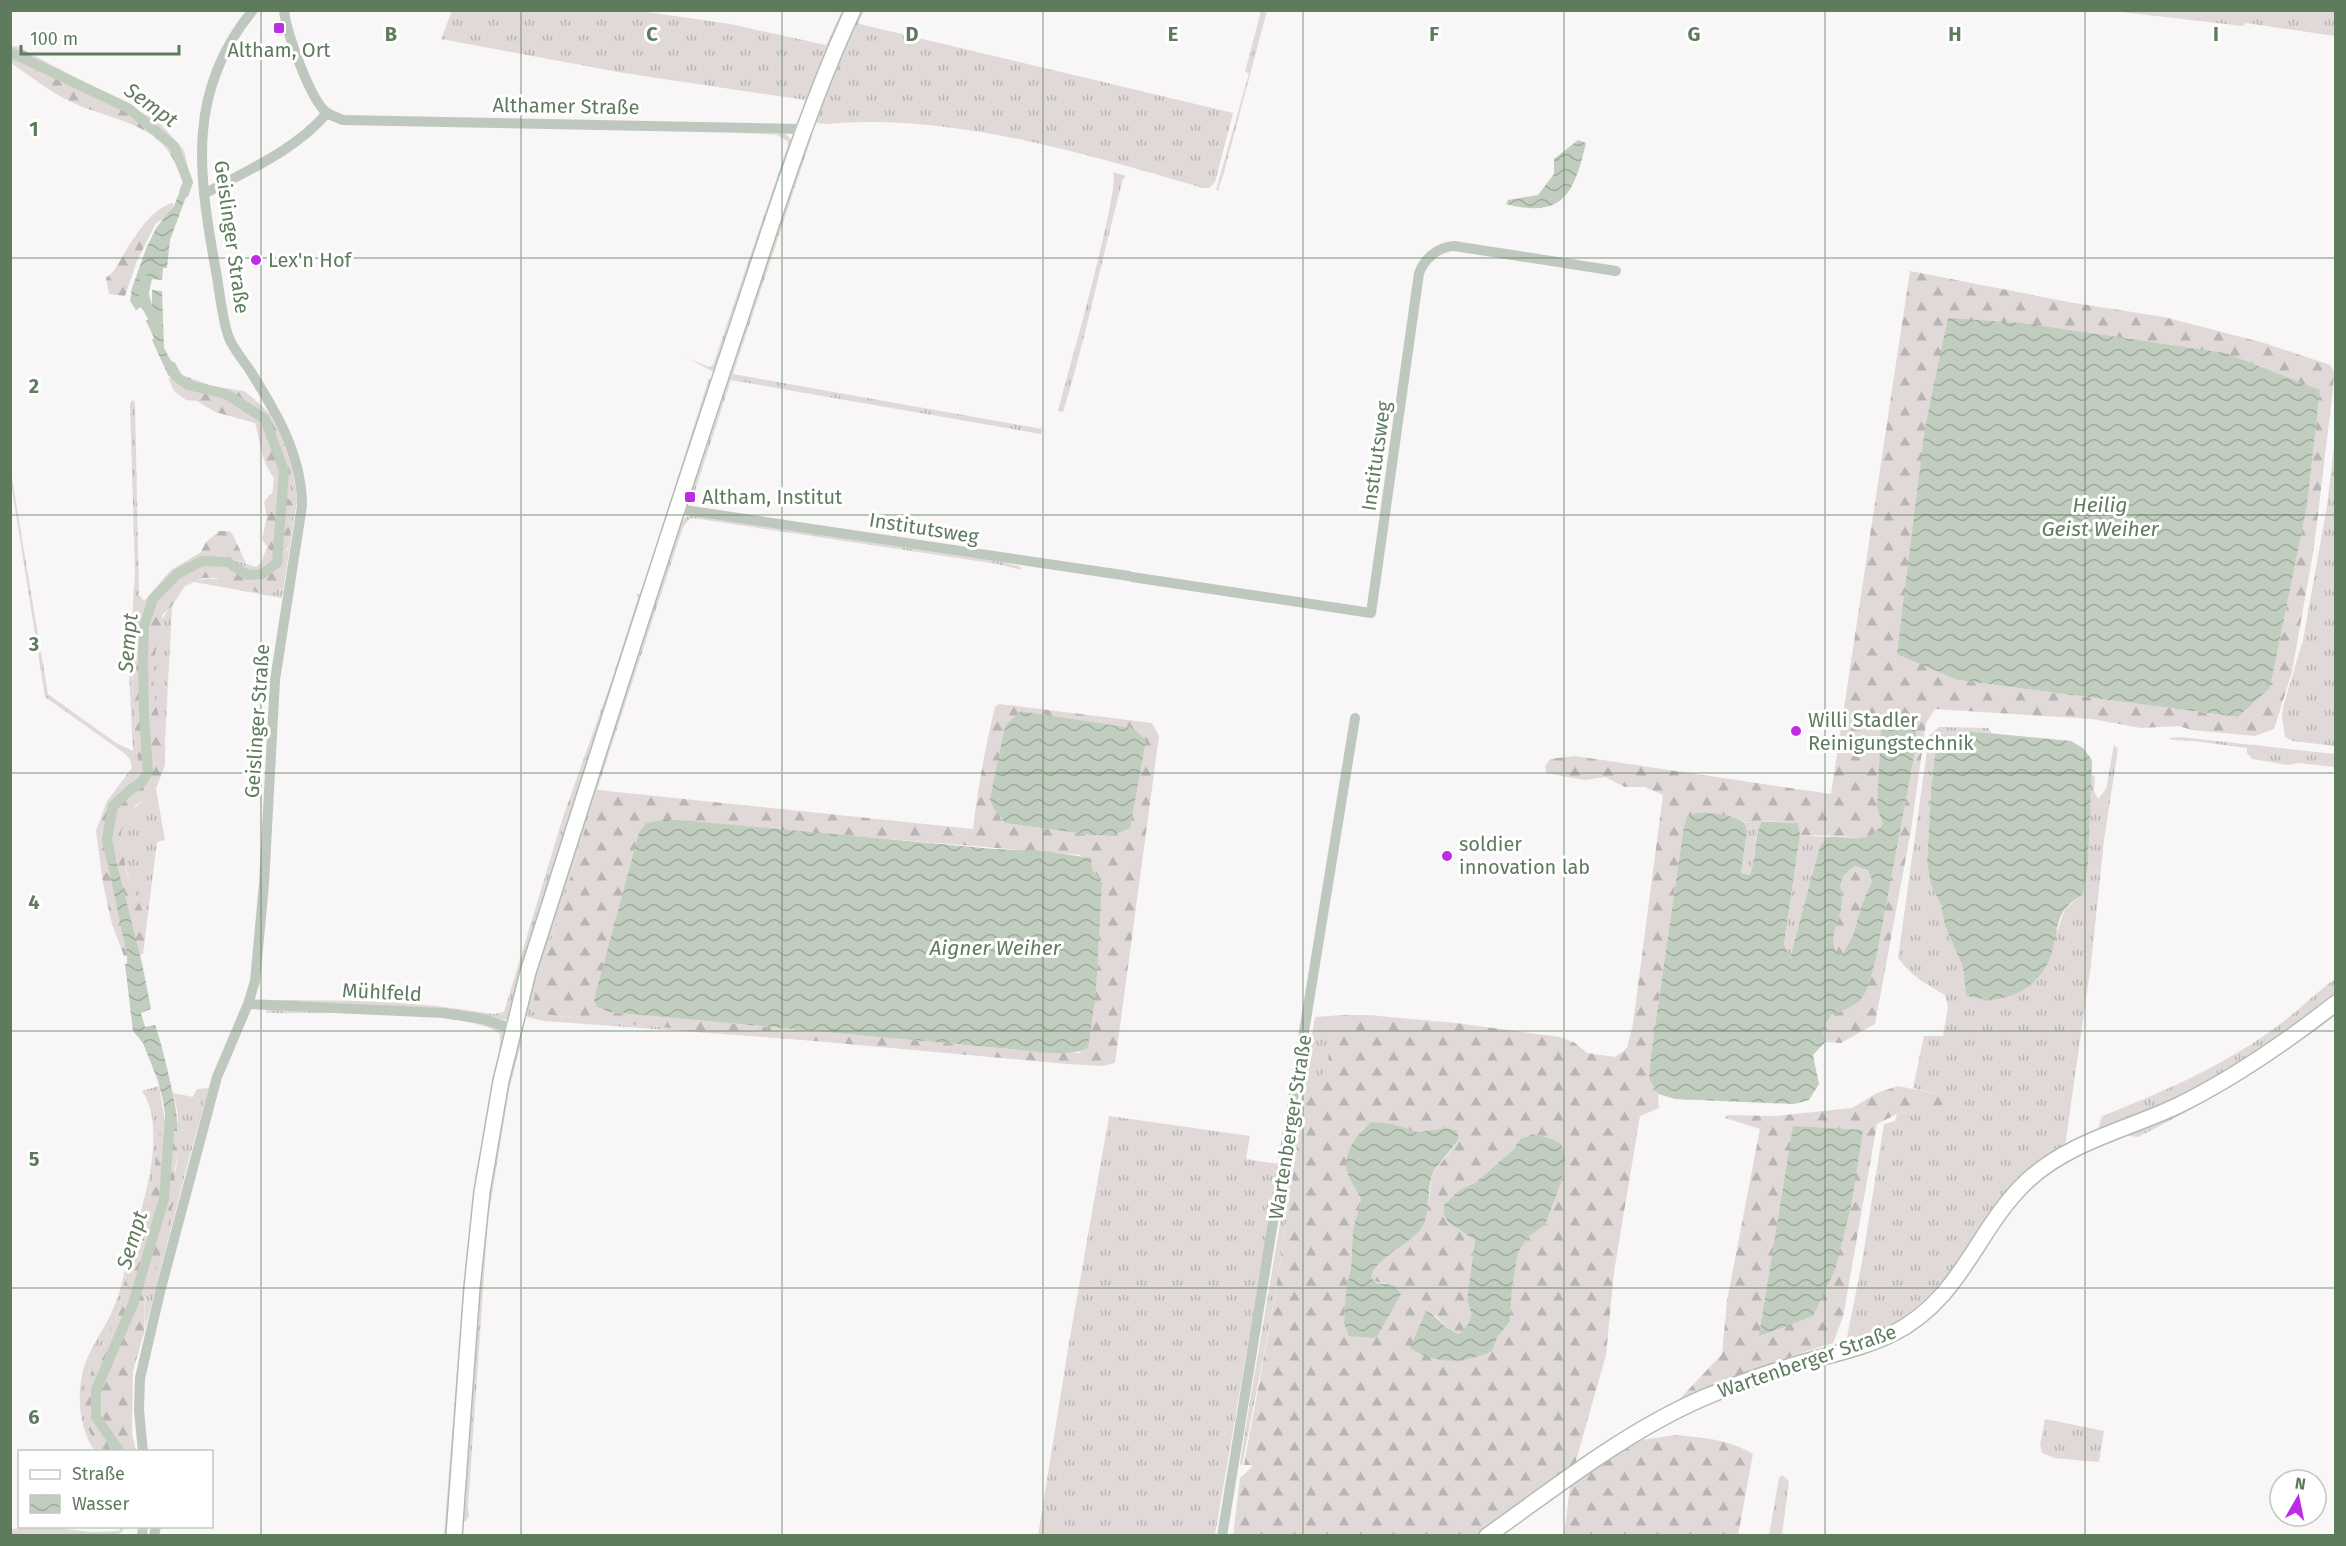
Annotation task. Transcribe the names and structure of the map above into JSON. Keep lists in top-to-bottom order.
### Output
{
  "streets": {
    "main road": ["Wartenberger Straße"],
    "street": [
      "Althamer Straße",
      "Geislinger Straße",
      "Institutsweg",
      "Mühlfeld"
    ]
  },
  "crossings": [
    ["Geislinger Straße", "Mühlfeld"]
  ],
  "water": ["Sempt", "Heilig Geist Weiher", "Aigner Weiher"],
  "places": {
    "transit": ["Altham, Ort", "Altham, Institut"],
    "other": ["Lex'n Hof", "Willi Stadler Reinigungstechnik", "soldier innovation lab"]
  },
  "legend": ["Straße", "Wasser"],
  "scale_bar": "100 m",
  "north": "top",
  "grid": {
    "columns": [
      "B",
      "C",
      "D",
      "E",
      "F",
      "G",
      "H",
      "I"
    ],
    "rows": [
      "1",
      "2",
      "3",
      "4",
      "5",
      "6"
    ]
  }
}
